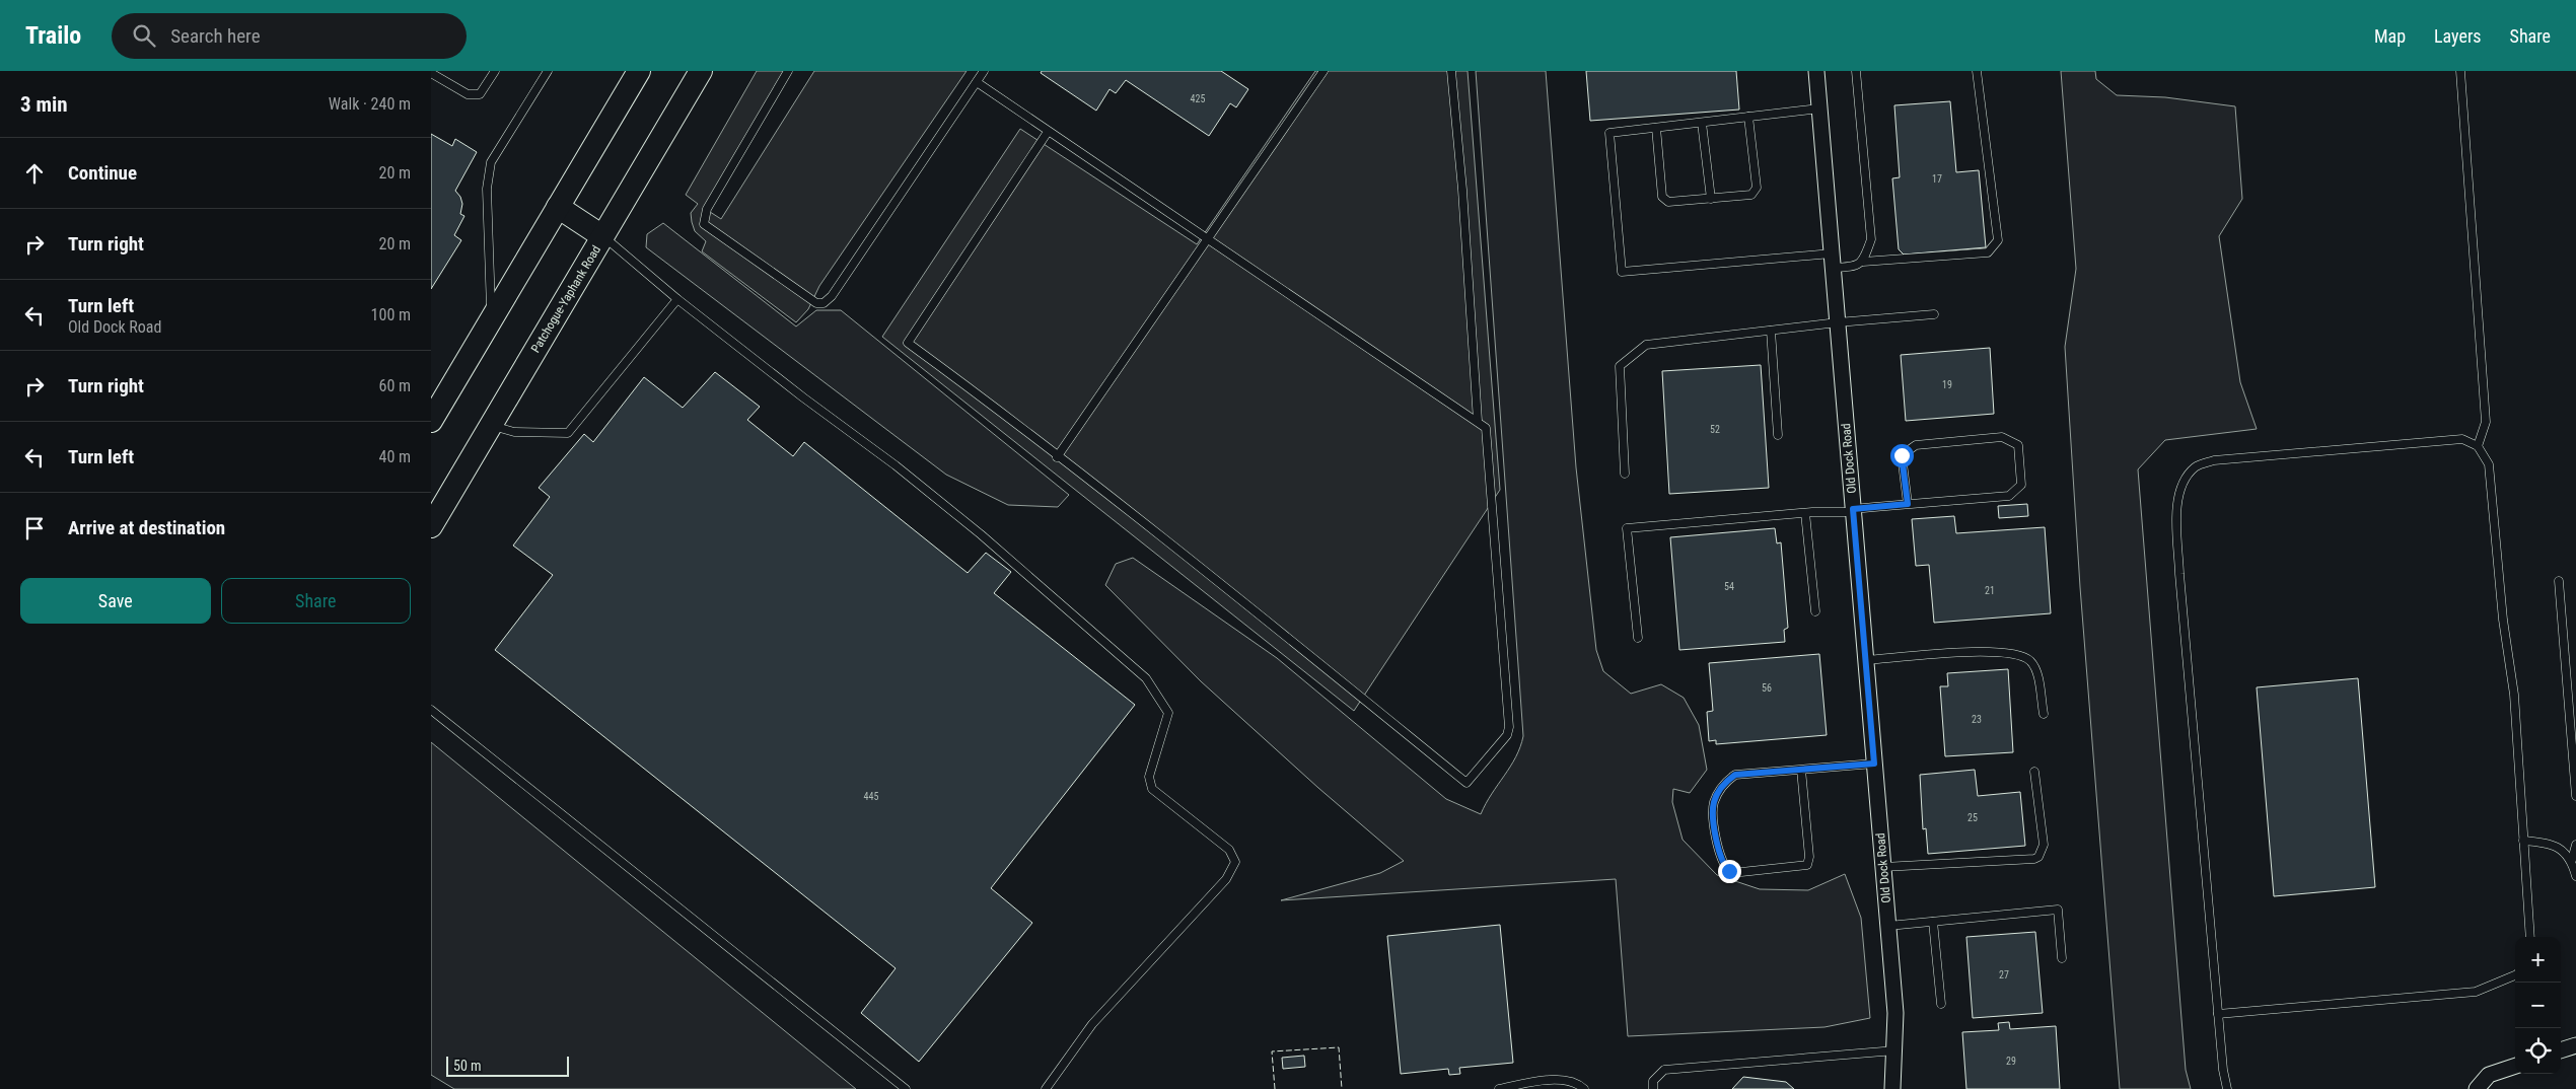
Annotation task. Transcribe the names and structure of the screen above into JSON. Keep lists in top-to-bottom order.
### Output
{
  "streets": {
    "main road": ["Patchogue-Yaphank Road"],
    "street": ["Old Dock Road"]
  },
  "house_numbers": [
    "425",
    "17",
    "19",
    "52",
    "54",
    "21",
    "56",
    "23",
    "445",
    "25",
    "27",
    "29"
  ],
  "scale_bar": "50 m",
  "page": {
    "header": "Trailo",
    "search": "Search here",
    "nav": ["Map", "Layers", "Share"],
    "heading": ["3 min", "Walk · 240 m"],
    "list": [
      ["Continue", "20 m"],
      ["Turn right", "20 m"],
      ["Turn left", "Old Dock Road", "100 m"],
      ["Turn right", "60 m"],
      ["Turn left", "40 m"],
      "Arrive at destination"
    ],
    "buttons": ["Save", "Share"],
    "map_buttons": ["+", "−"],
    "scale": "50 m"
  }
}
